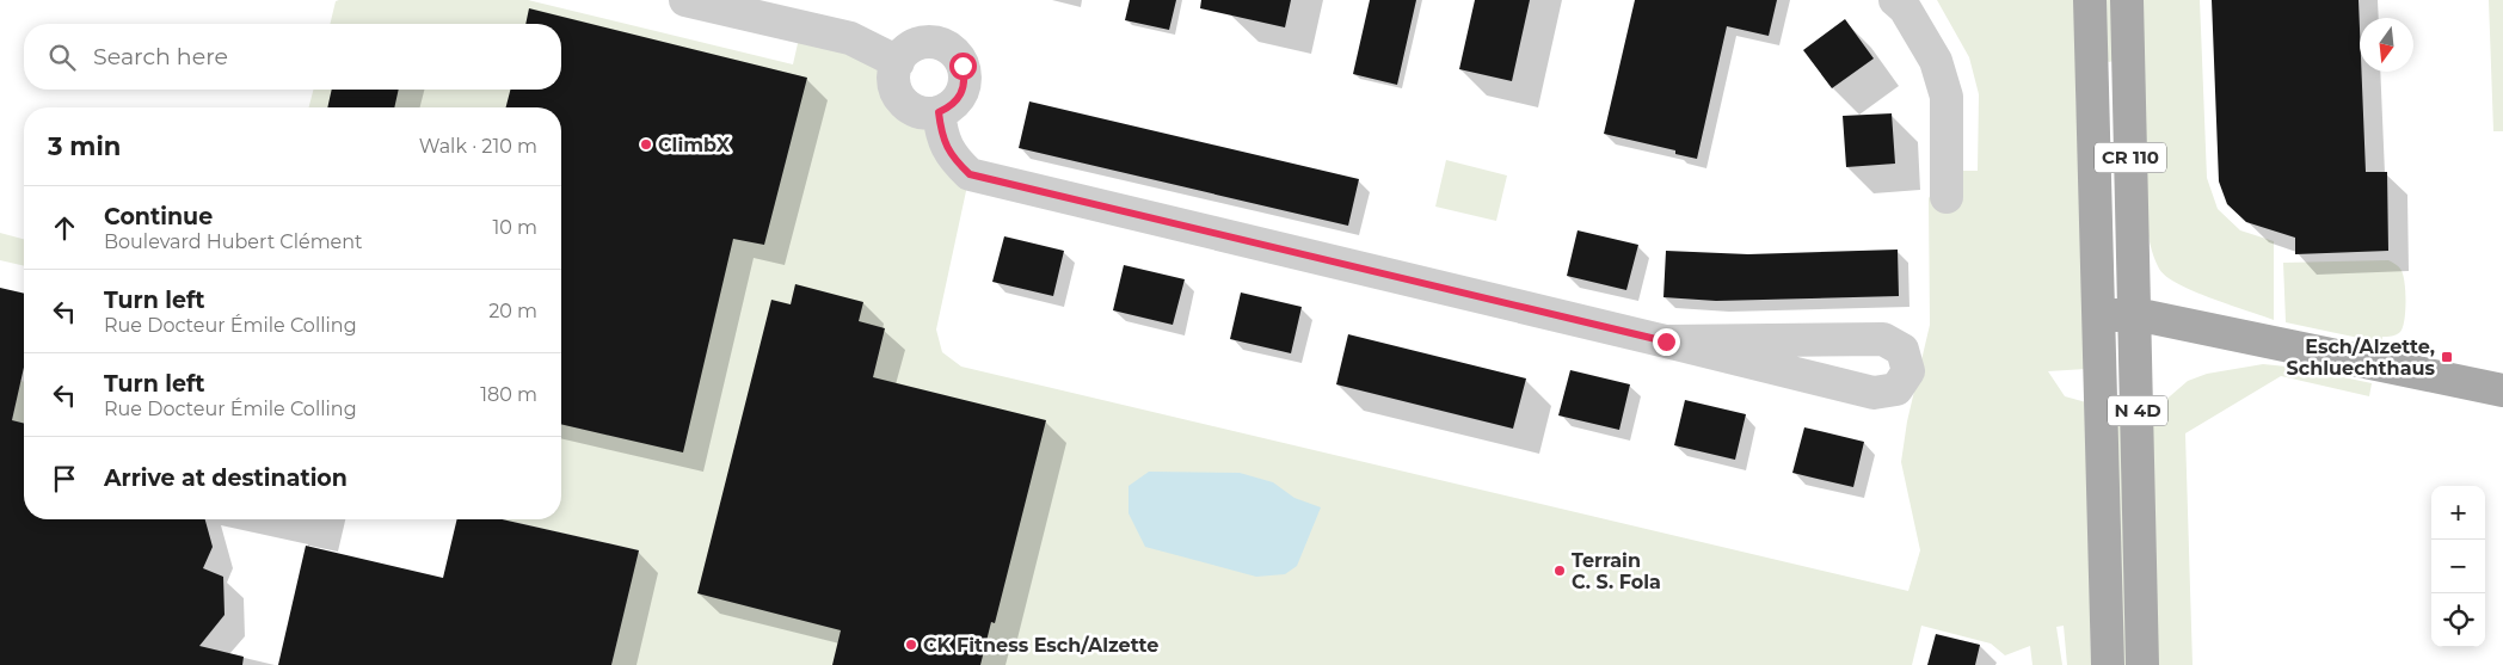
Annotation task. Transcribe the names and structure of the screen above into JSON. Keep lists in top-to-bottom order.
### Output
{
  "streets": {
    "main road": ["CR 110", "N 4D"]
  },
  "crossings": [
    ["CR 110", "N 4D"]
  ],
  "places": {
    "other": ["ClimbX", "Terrain C. S. Fola", "CK Fitness Esch/Alzette"],
    "transit": ["Esch/Alzette, Schluechthaus"]
  },
  "north": "bottom",
  "page": {
    "search": "Search here",
    "heading": ["3 min", "Walk · 210 m"],
    "list": [
      ["Continue", "Boulevard Hubert Clément", "10 m"],
      ["Turn left", "Rue Docteur Émile Colling", "20 m"],
      ["Turn left", "Rue Docteur Émile Colling", "180 m"],
      "Arrive at destination"
    ],
    "map_buttons": ["+", "−"]
  }
}
